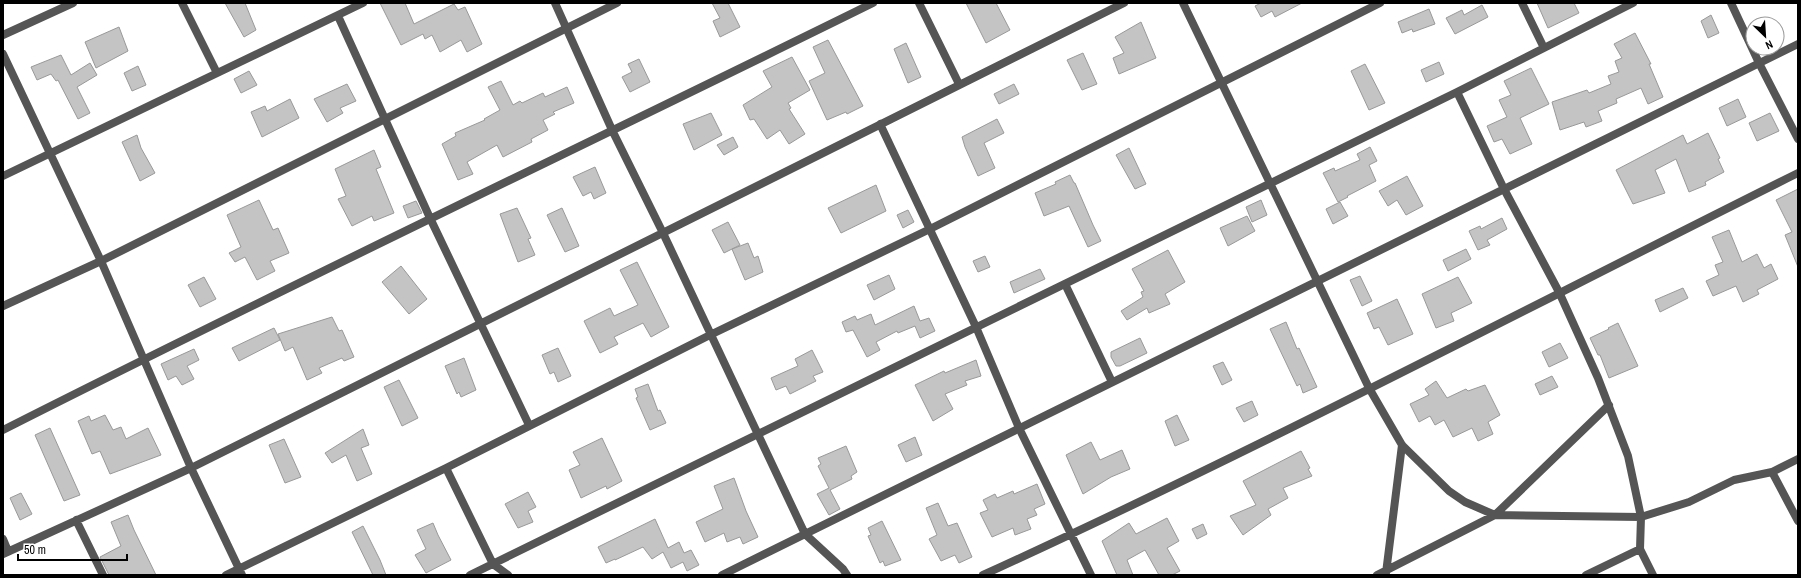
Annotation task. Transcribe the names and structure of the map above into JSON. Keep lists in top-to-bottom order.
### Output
{
  "scale_bar": "50 m",
  "north": "bottom right"
}
